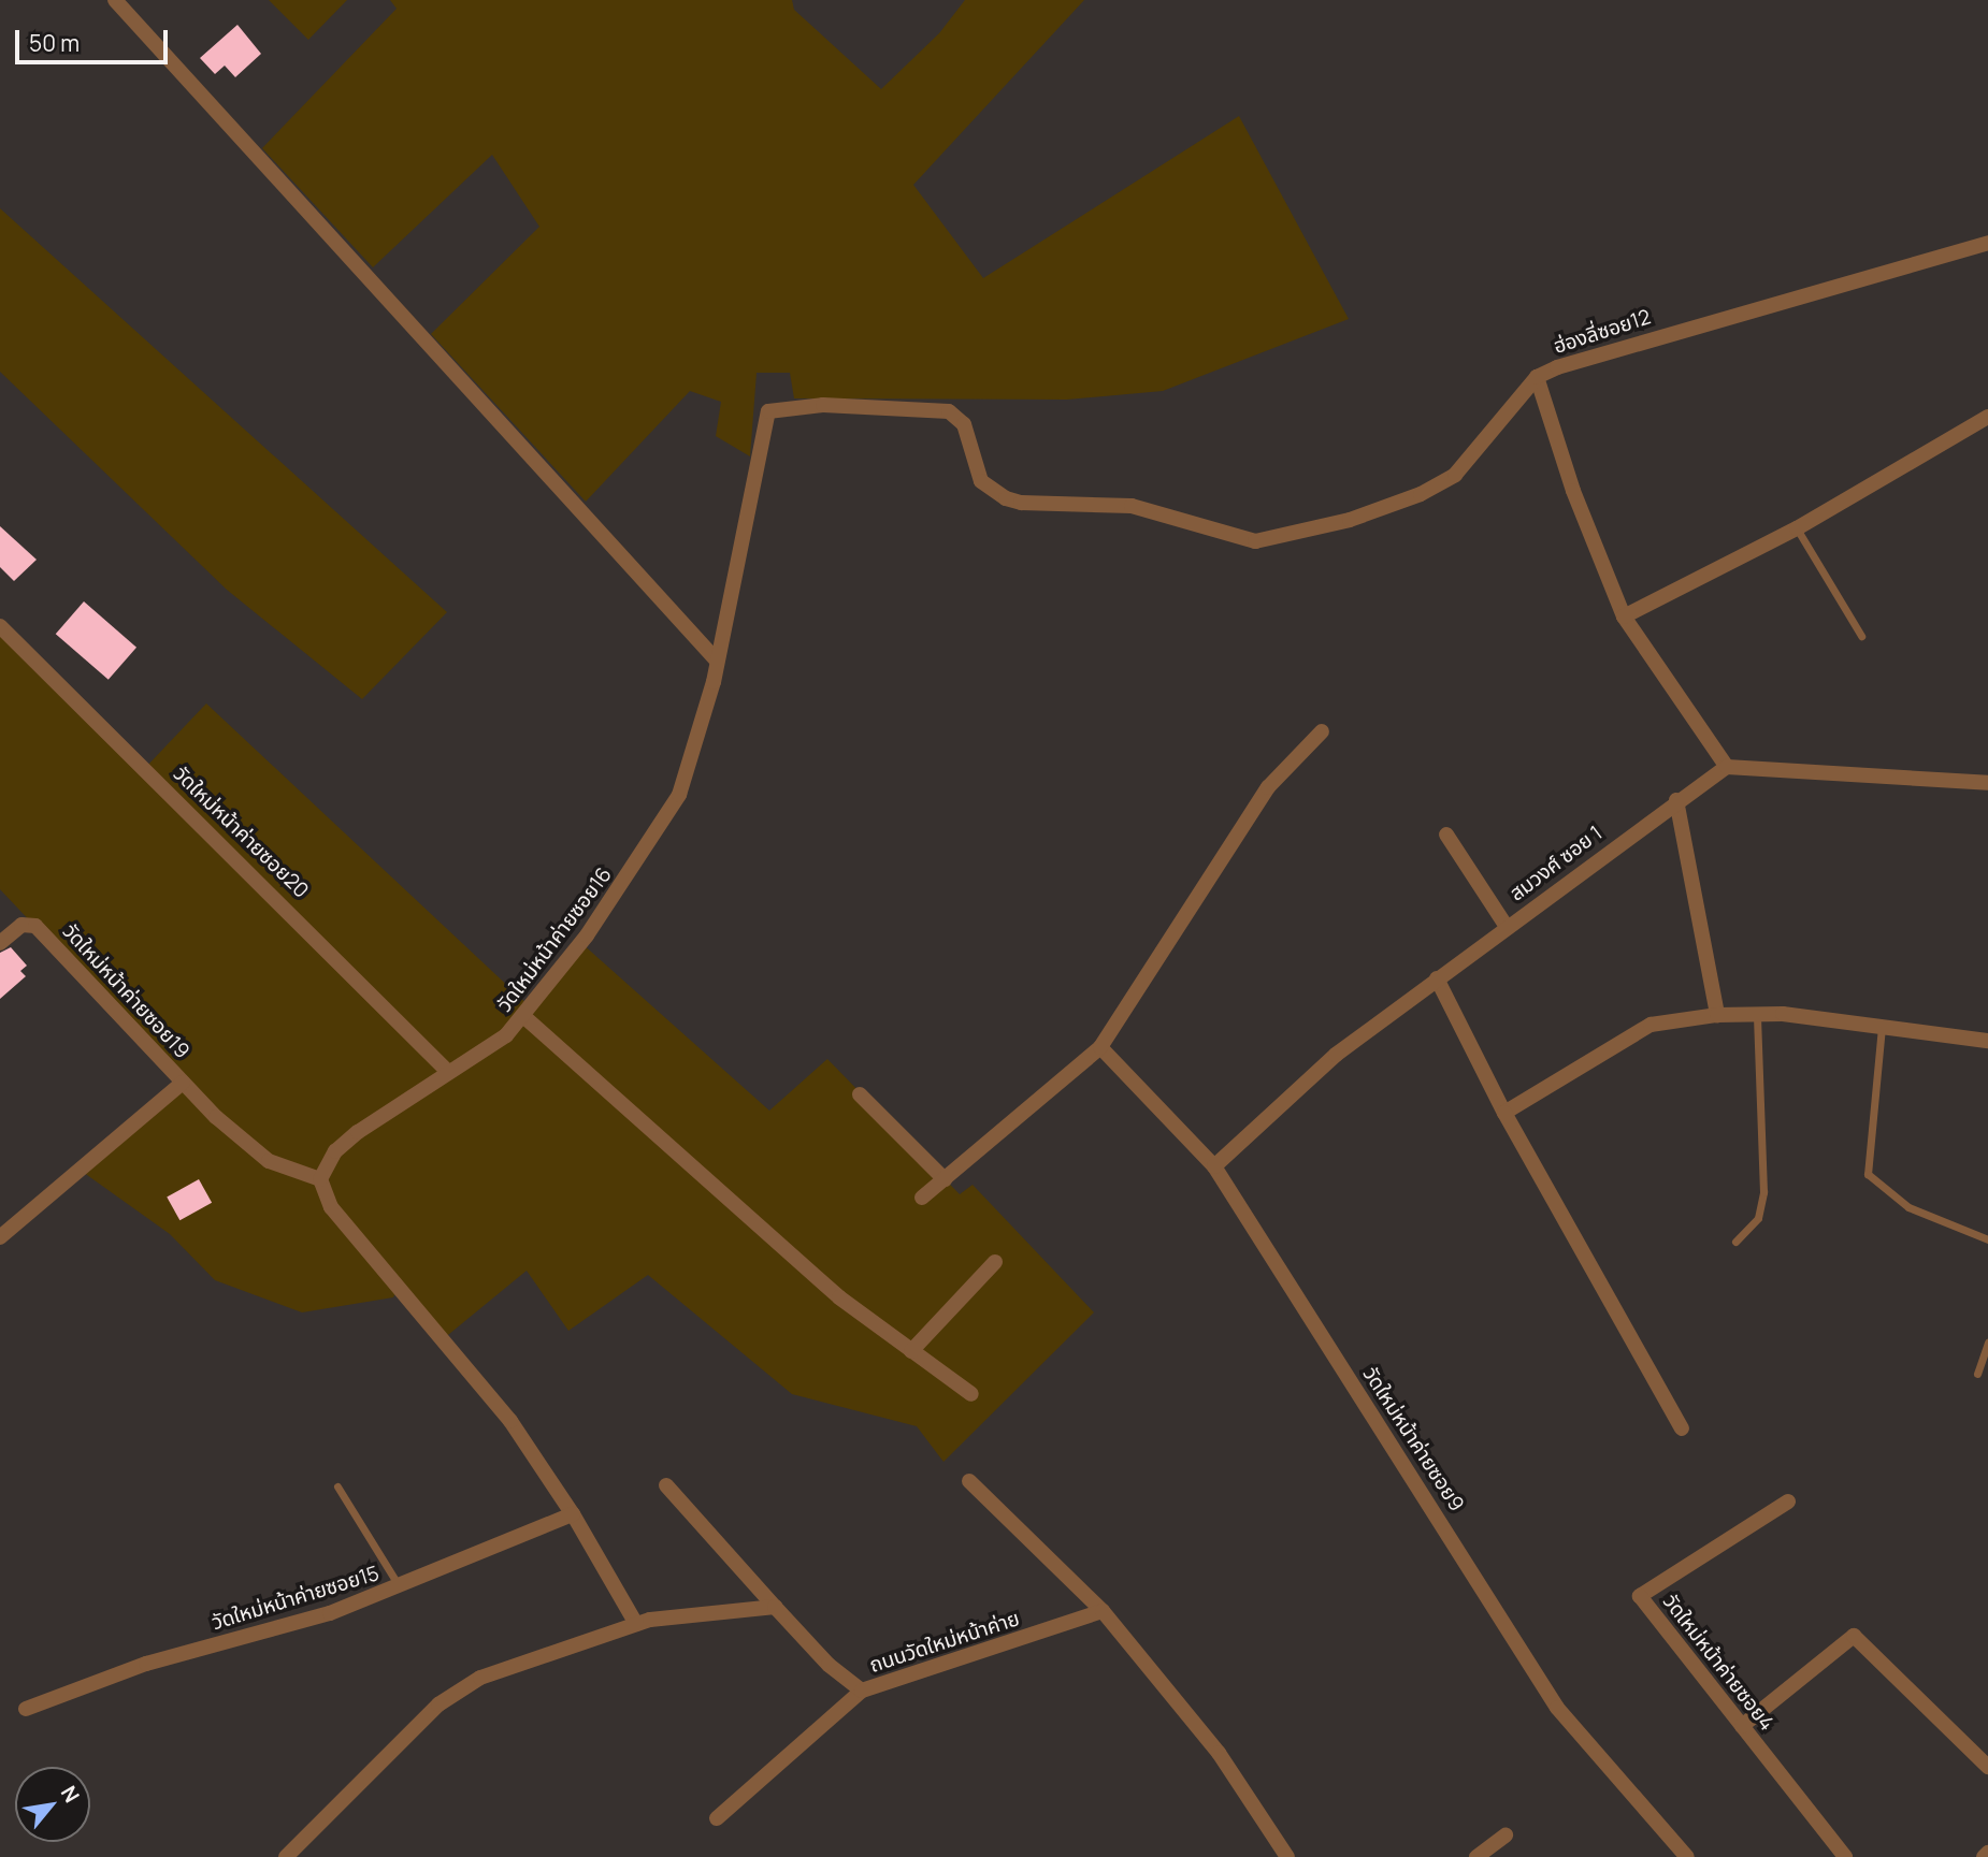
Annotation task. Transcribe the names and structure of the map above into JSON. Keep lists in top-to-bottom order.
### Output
{
  "streets": {
    "street": [
      "ฮ่องลี่ซอย12",
      "วัดใหม่หน้าค่ายซอย20",
      "สมวงศ์ ซอย 1",
      "วัดใหม่หน้าค่ายซอย16",
      "วัดใหม่หน้าค่ายซอย19",
      "วัดใหม่หน้าค่ายซอย9",
      "วัดใหม่หน้าค่ายซอย15",
      "ถนนวัดใหม่หน้าค่าย",
      "วัดใหม่หน้าค่ายซอย4"
    ]
  },
  "crossings": [
    ["ฮ่องลี่ซอย12", "วัดใหม่หน้าค่ายซอย16"],
    ["วัดใหม่หน้าค่ายซอย20", "วัดใหม่หน้าค่ายซอย16"],
    ["สมวงศ์ ซอย 1", "วัดใหม่หน้าค่ายซอย9"],
    ["วัดใหม่หน้าค่ายซอย16", "วัดใหม่หน้าค่ายซอย19"]
  ],
  "scale_bar": "50 m",
  "north": "top right"
}
